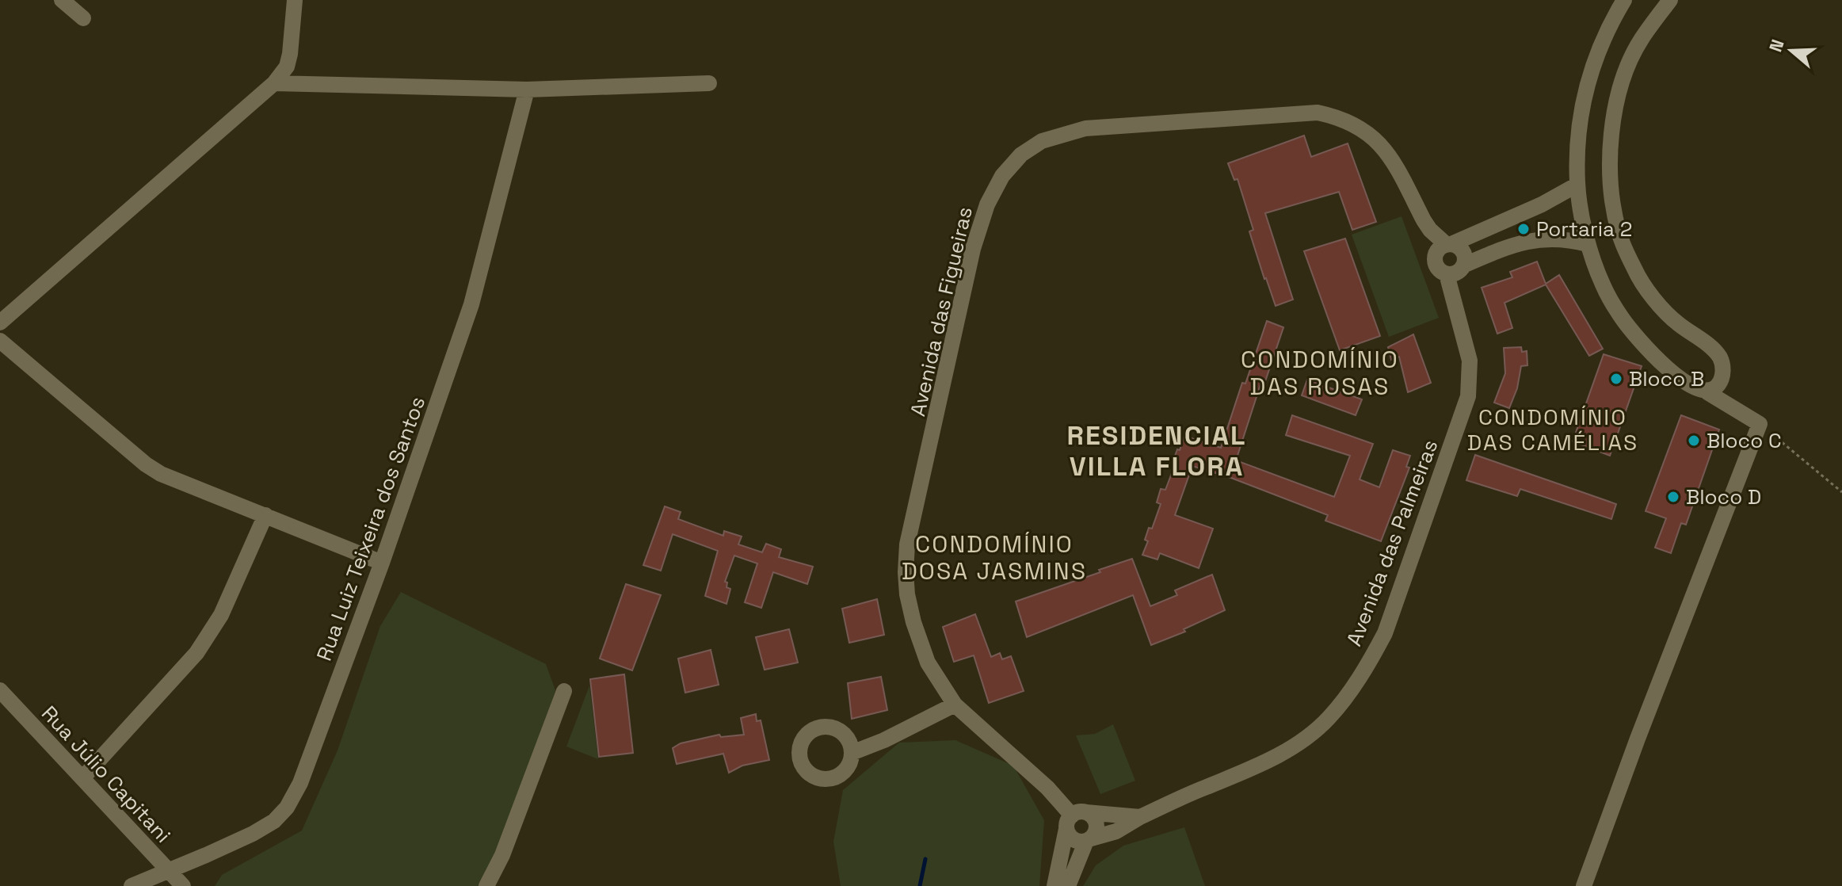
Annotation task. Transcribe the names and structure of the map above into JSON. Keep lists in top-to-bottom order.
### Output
{
  "streets": {
    "street": [
      "Avenida das Figueiras",
      "Rua Luiz Teixeira dos Santos",
      "Avenida das Palmeiras",
      "Rua Júlio Capitani"
    ]
  },
  "crossings": [
    ["Avenida das Figueiras", "Avenida das Palmeiras"],
    ["Rua Luiz Teixeira dos Santos", "Rua Júlio Capitani"]
  ],
  "districts": [
    "CONDOMÍNIO DAS ROSAS",
    "CONDOMÍNIO DAS CAMÉLIAS",
    "RESIDENCIAL VILLA FLORA",
    "CONDOMÍNIO DOSA JASMINS"
  ],
  "places": [
    "Portaria 2",
    "Bloco B",
    "Bloco C",
    "Bloco D"
  ],
  "north": "left"
}
